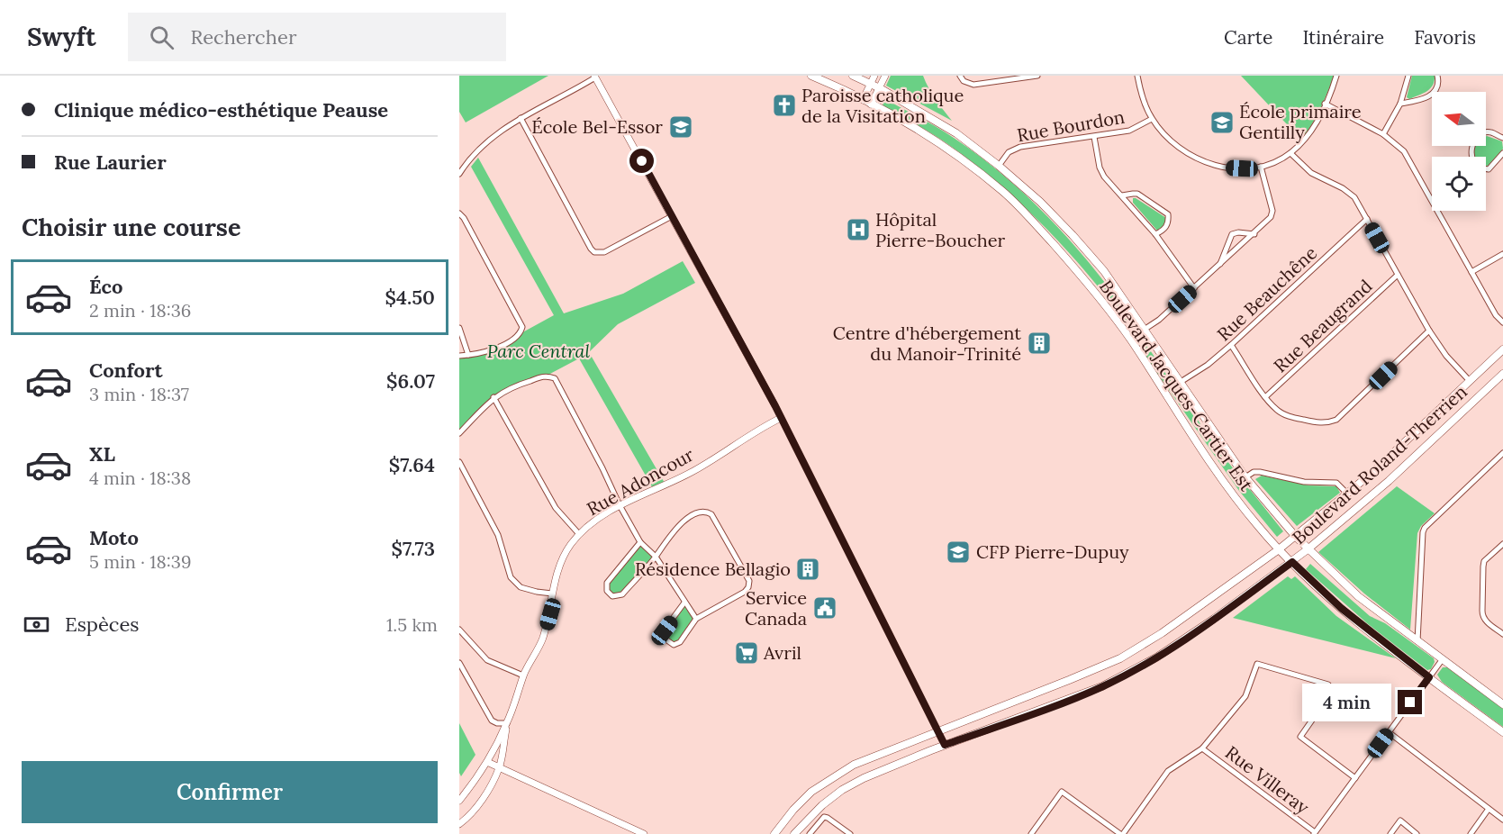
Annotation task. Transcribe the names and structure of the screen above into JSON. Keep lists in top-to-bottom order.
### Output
{
  "streets": {
    "main road": ["Boulevard Jacques-Cartier Est", "Boulevard Roland-Therrien"],
    "street": [
      "Rue Bourdon",
      "Rue Beauchêne",
      "Rue Beaugrand",
      "Rue Adoncour",
      "Rue Villeray"
    ]
  },
  "crossings": [
    ["Rue Bourdon", "Boulevard Jacques-Cartier Est"],
    ["Rue Beauchêne", "Boulevard Jacques-Cartier Est"],
    ["Boulevard Jacques-Cartier Est", "Boulevard Roland-Therrien"]
  ],
  "parks": ["Parc Central"],
  "places": {
    "church": ["Paroisse catholique de la Visitation"],
    "school or university": ["École primaire Gentilly", "École Bel-Essor", "CFP Pierre-Dupuy"],
    "hospital": ["Hôpital Pierre-Boucher"],
    "building": ["Centre d'hébergement du Manoir-Trinité", "Résidence Bellagio"],
    "public building": ["Service Canada"],
    "supermarket": ["Avril"]
  },
  "north": "left",
  "page": {
    "header": "Swyft",
    "search": "Rechercher",
    "nav": ["Carte", "Itinéraire", "Favoris"],
    "banner": ["Clinique médico-esthétique Peause", "Rue Laurier"],
    "heading": "Choisir une course",
    "list": [
      {
        "name": "Éco",
        "note": "2 min · 18:36",
        "value": "$4.50"
      },
      {
        "name": "Confort",
        "note": "3 min · 18:37",
        "value": "$6.07"
      },
      {
        "name": "XL",
        "note": "4 min · 18:38",
        "value": "$7.64"
      },
      {
        "name": "Moto",
        "note": "5 min · 18:39",
        "value": "$7.73"
      }
    ],
    "pay": ["Espèces", "1.5 km"],
    "bubble": "4 min",
    "buttons": "Confirmer"
  }
}
